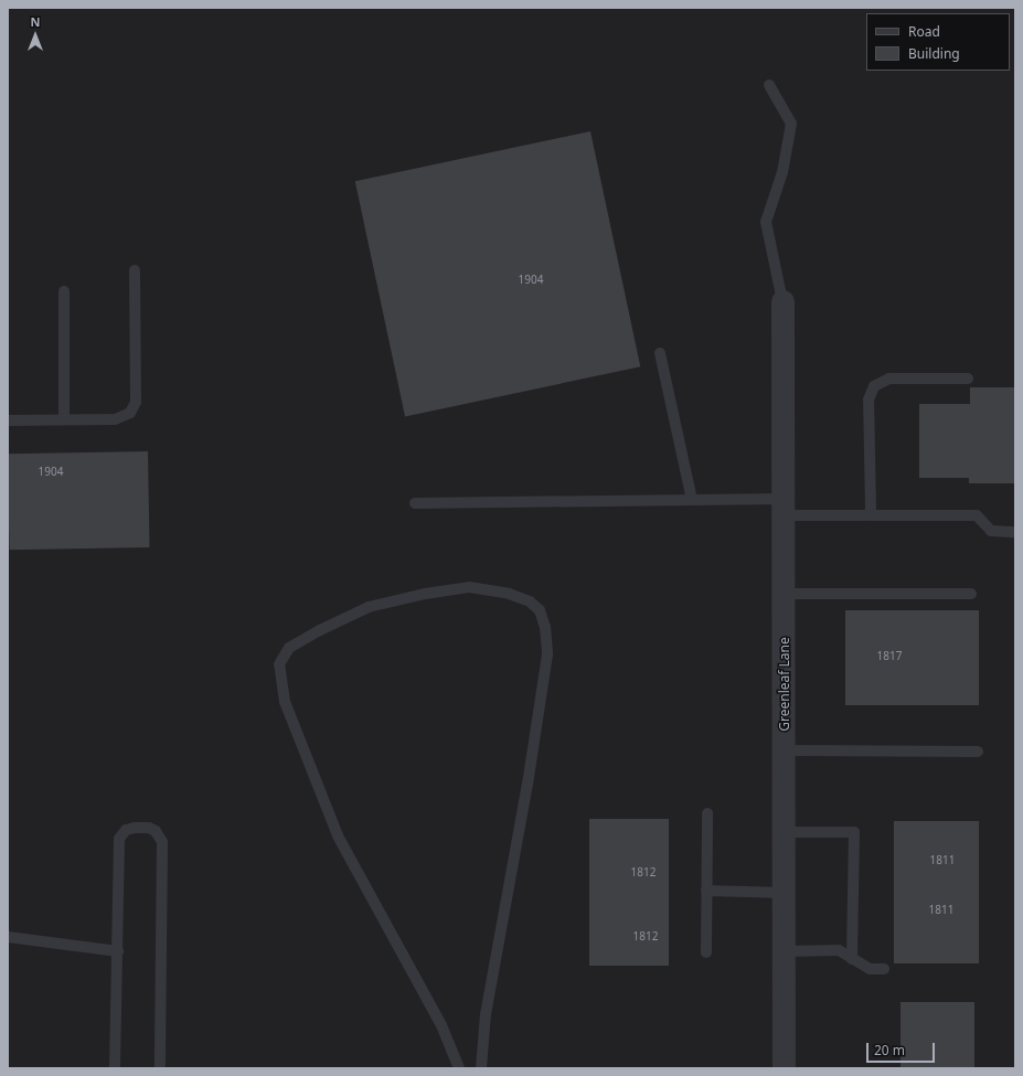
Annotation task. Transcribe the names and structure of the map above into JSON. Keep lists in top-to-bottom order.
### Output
{
  "streets": {
    "street": ["Greenleaf Lane"]
  },
  "house_numbers": [
    "1904",
    "1904",
    "1817",
    "1811",
    "1812",
    "1811",
    "1812"
  ],
  "legend": ["Road", "Building"],
  "scale_bar": "20 m",
  "north": "top"
}
